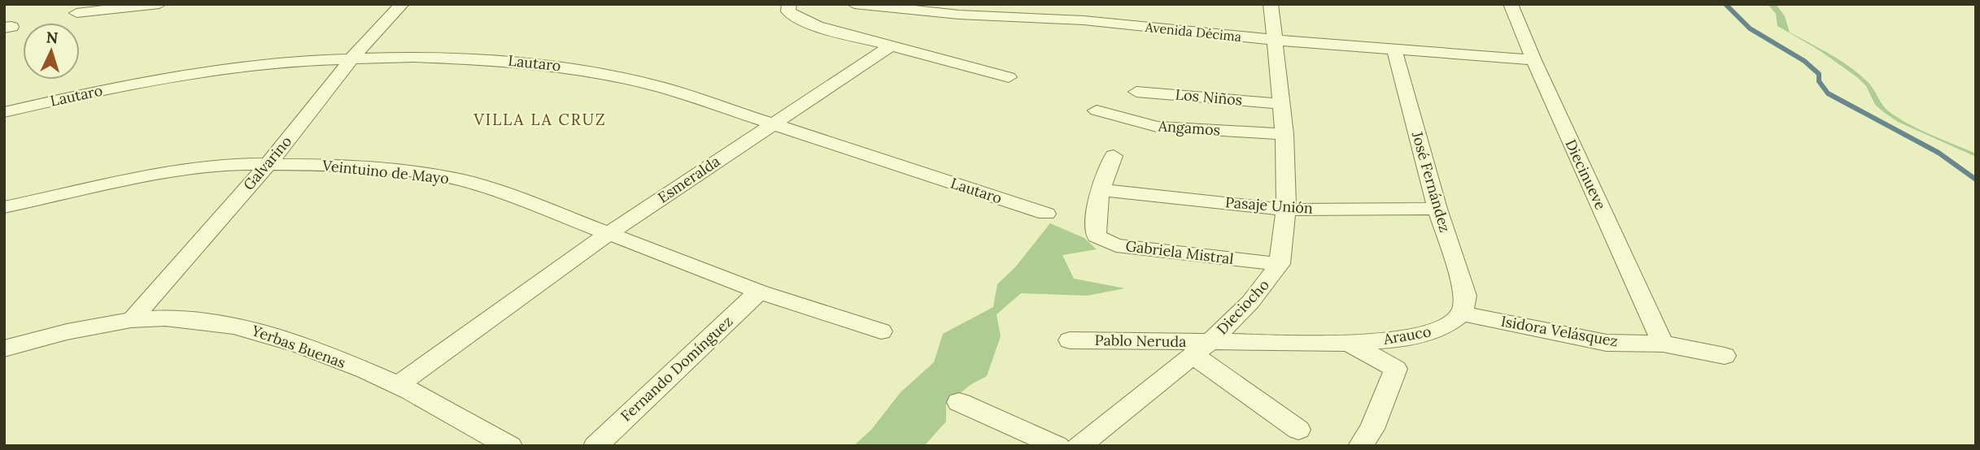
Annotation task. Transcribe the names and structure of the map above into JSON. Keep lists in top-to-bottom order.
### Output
{
  "streets": {
    "street": [
      "Avenida Décima",
      "Lautaro",
      "Los Niños",
      "Angamos",
      "Galvarino",
      "Veintuino de Mayo",
      "Diecinueve",
      "Esmeralda",
      "José Fernández",
      "Pasaje Unión",
      "Gabriela Mistral",
      "Dieciocho",
      "Isidora Velásquez",
      "Arauco",
      "Pablo Neruda",
      "Yerbas Buenas",
      "Fernando Domínguez"
    ]
  },
  "crossings": [
    ["Avenida Décima", "Diecinueve"],
    ["Avenida Décima", "José Fernández"],
    ["Lautaro", "Galvarino"],
    ["Lautaro", "Esmeralda"],
    ["Galvarino", "Veintuino de Mayo"],
    ["Galvarino", "Yerbas Buenas"],
    ["Veintuino de Mayo", "Esmeralda"],
    ["Veintuino de Mayo", "Fernando Domínguez"],
    ["Diecinueve", "Isidora Velásquez"],
    ["Esmeralda", "Yerbas Buenas"],
    ["José Fernández", "Pasaje Unión"],
    ["José Fernández", "Isidora Velásquez"],
    ["José Fernández", "Arauco"],
    ["Pasaje Unión", "Gabriela Mistral"],
    ["Gabriela Mistral", "Dieciocho"],
    ["Dieciocho", "Pablo Neruda"],
    ["Isidora Velásquez", "Arauco"],
    ["Arauco", "Pablo Neruda"]
  ],
  "districts": ["VILLA LA CRUZ"],
  "north": "top"
}
